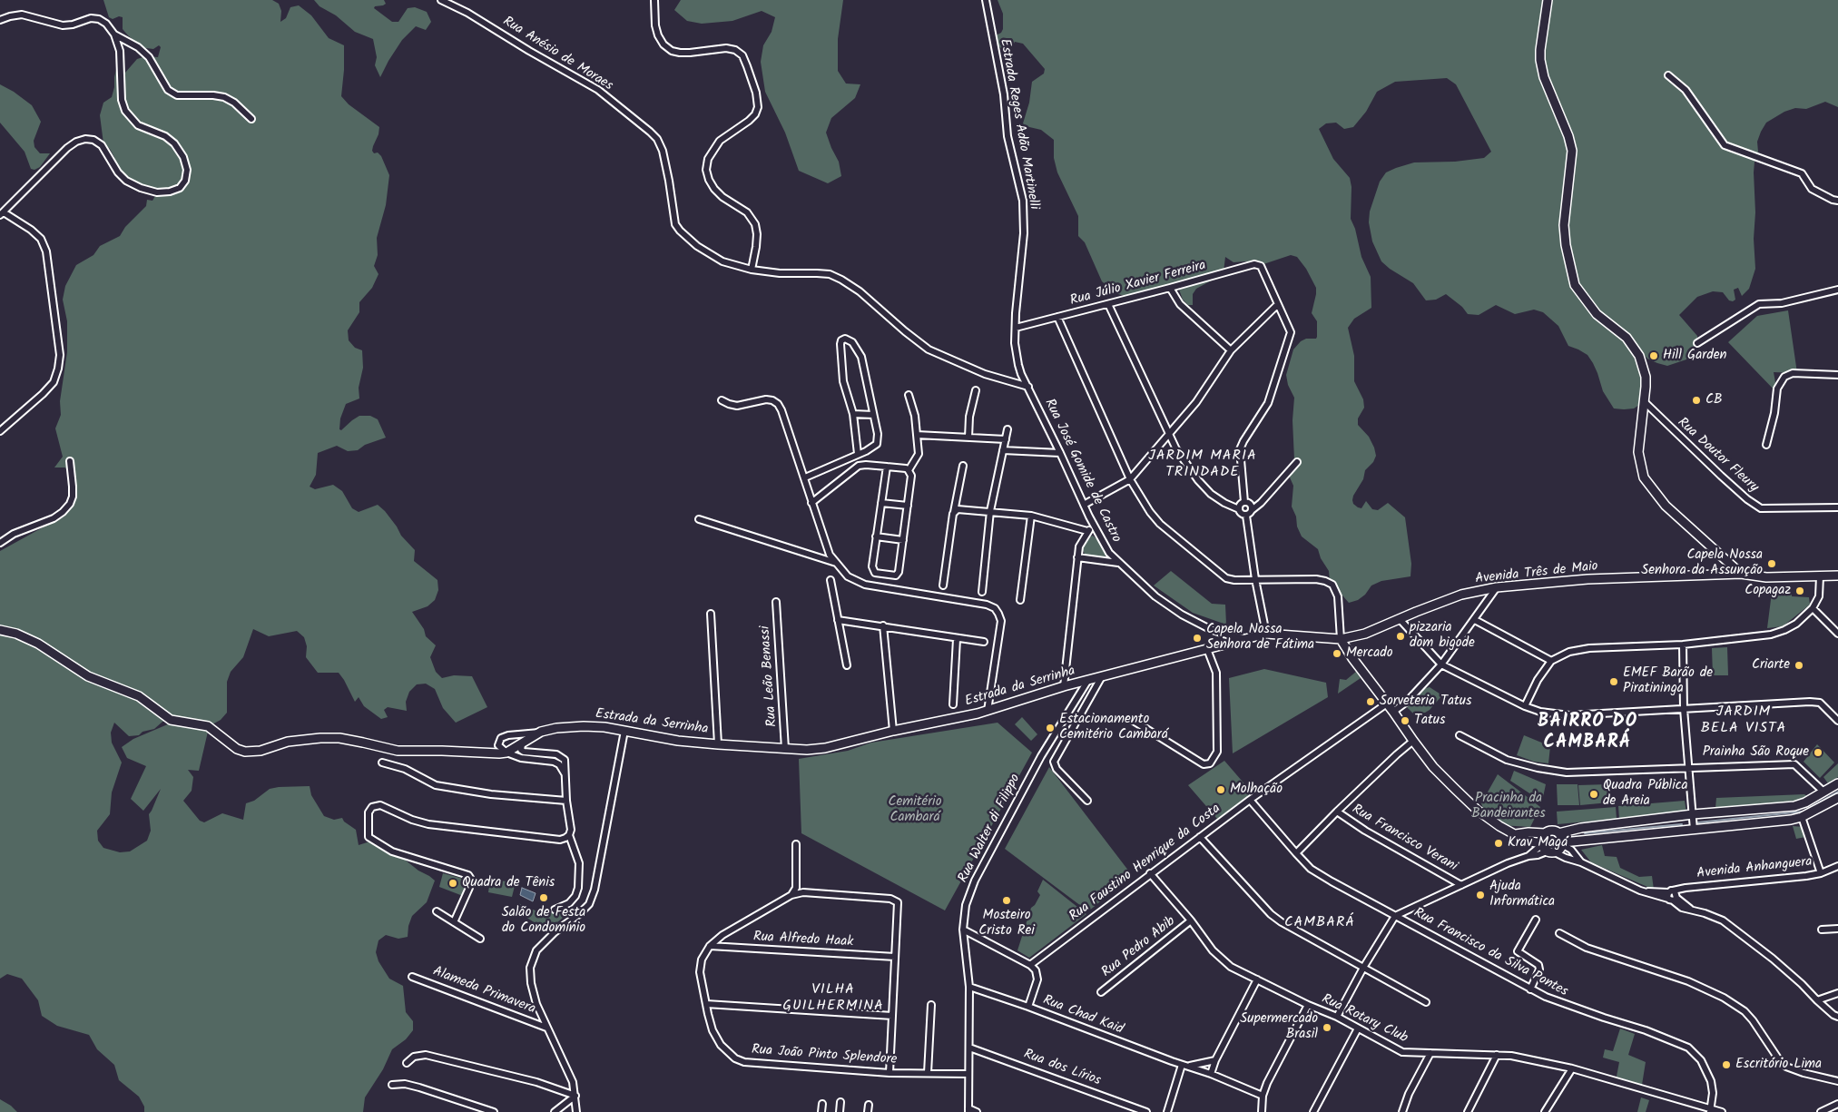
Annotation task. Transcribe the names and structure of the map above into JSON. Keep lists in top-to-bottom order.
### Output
{
  "streets": {
    "street": [
      "Rua Anésio de Moraes",
      "Estrada Reges Adão Martinelli",
      "Rua Júlio Xavier Ferreira",
      "Rua Doutor Fleury",
      "Rua José Gomide de Castro",
      "Avenida Três de Maio",
      "Rua Leão Benassi",
      "Estrada da Serrinha",
      "Rua Walter di Filippo",
      "Rua Francisco Verani",
      "Rua Faustino Henrique da Costa",
      "Avenida Anhanguera",
      "Rua Alfredo Haak",
      "Rua Pedro Abib",
      "Rua Francisco da Silva Pontes",
      "Alameda Primavera",
      "Rua Chad Kaid",
      "Rua Rotary Club",
      "Rua João Pinto Splendore",
      "Rua dos Lírios"
    ]
  },
  "crossings": [
    ["Rua Anésio de Moraes", "Estrada Reges Adão Martinelli"],
    ["Rua Anésio de Moraes", "Rua José Gomide de Castro"],
    ["Estrada Reges Adão Martinelli", "Rua Júlio Xavier Ferreira"],
    ["Estrada Reges Adão Martinelli", "Rua José Gomide de Castro"],
    ["Rua José Gomide de Castro", "Avenida Três de Maio"],
    ["Avenida Três de Maio", "Estrada da Serrinha"],
    ["Avenida Três de Maio", "Rua Walter di Filippo"],
    ["Rua Leão Benassi", "Estrada da Serrinha"],
    ["Estrada da Serrinha", "Rua Walter di Filippo"],
    ["Rua Walter di Filippo", "Rua Chad Kaid"],
    ["Rua Walter di Filippo", "Rua João Pinto Splendore"],
    ["Rua Walter di Filippo", "Rua dos Lírios"],
    ["Rua Faustino Henrique da Costa", "Rua Francisco da Silva Pontes"],
    ["Rua Faustino Henrique da Costa", "Rua Rotary Club"],
    ["Rua Alfredo Haak", "Rua João Pinto Splendore"],
    ["Rua Pedro Abib", "Rua Rotary Club"],
    ["Rua Francisco da Silva Pontes", "Rua Rotary Club"]
  ],
  "districts": [
    "JARDIM MARIA TRINDADE",
    "JARDIM BELA VISTA",
    "BAIRRO DO CAMBARÁ",
    "CAMBARÁ",
    "VILHA GUILHERMINA"
  ],
  "parks": ["Pracinha da Bandeirantes", "Cemitério Cambará"],
  "places": [
    "Hill Garden",
    "CB",
    "Capela Nossa Senhora da Assunção",
    "Copagaz",
    "pizzaria dom bigode",
    "Capela Nossa Senhora de Fátima",
    "Mercado",
    "Criarte",
    "EMEF Barão de Piratininga",
    "Sorveteria Tatus",
    "Tatus",
    "Estacionamento Cemitério Cambará",
    "Prainha São Roque",
    "Molhação",
    "Quadra Pública de Areia",
    "Krav Magá",
    "Quadra de Tênis",
    "Ajuda Informática",
    "Salão de Festa do Condomínio",
    "Mosteiro Cristo Rei",
    "Supermercado Brasil",
    "Escritório Lima"
  ]
}
